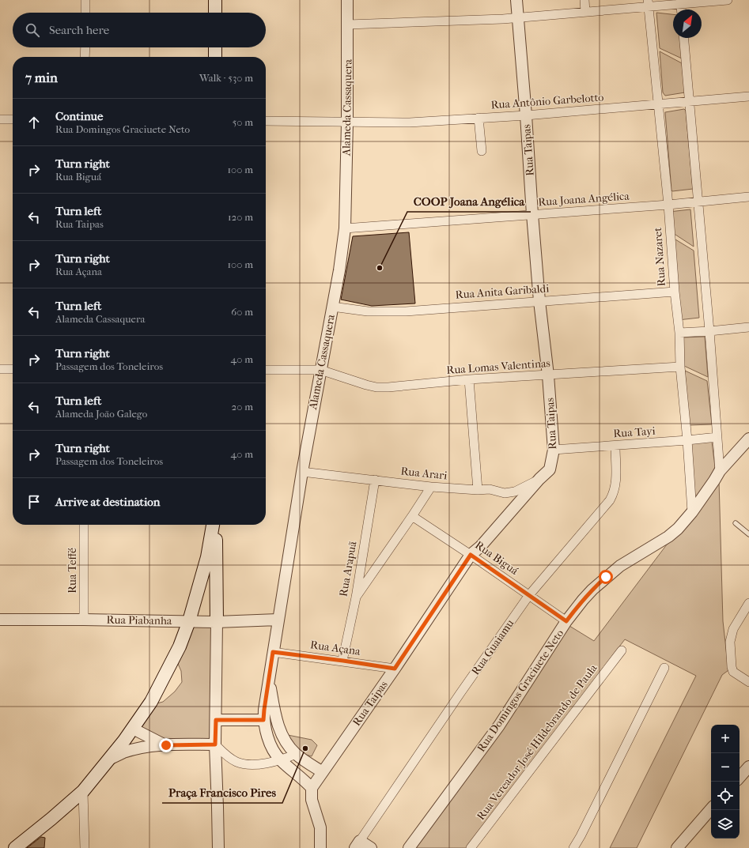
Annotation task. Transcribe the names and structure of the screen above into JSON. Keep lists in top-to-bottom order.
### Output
{
  "streets": {
    "street": [
      "Rua Antônio Garbelotto",
      "Alameda Cassaquera",
      "Rua Taipas",
      "Rua Joana Angélica",
      "Rua Nazaret",
      "Rua Anita Garibaldi",
      "Rua Lomas Valentinas",
      "Rua Tayi",
      "Rua Arari",
      "Rua Biguá",
      "Rua Arapuã",
      "Rua Teffé",
      "Rua Piabanha",
      "Rua Guaiamu",
      "Rua Açana",
      "Rua Domingos Graciuete Neto",
      "Rua Vereador José Hildebrando de Paula"
    ]
  },
  "crossings": [
    ["Rua Antônio Garbelotto", "Alameda Cassaquera"],
    ["Rua Antônio Garbelotto", "Rua Taipas"],
    ["Rua Antônio Garbelotto", "Rua Nazaret"],
    ["Alameda Cassaquera", "Rua Joana Angélica"],
    ["Alameda Cassaquera", "Rua Anita Garibaldi"],
    ["Alameda Cassaquera", "Rua Lomas Valentinas"],
    ["Alameda Cassaquera", "Rua Arari"],
    ["Alameda Cassaquera", "Rua Piabanha"],
    ["Alameda Cassaquera", "Rua Açana"],
    ["Rua Taipas", "Rua Joana Angélica"],
    ["Rua Taipas", "Rua Anita Garibaldi"],
    ["Rua Taipas", "Rua Lomas Valentinas"],
    ["Rua Taipas", "Rua Tayi"],
    ["Rua Taipas", "Rua Arari"],
    ["Rua Taipas", "Rua Biguá"],
    ["Rua Taipas", "Rua Açana"],
    ["Rua Joana Angélica", "Rua Nazaret"],
    ["Rua Nazaret", "Rua Anita Garibaldi"],
    ["Rua Nazaret", "Rua Lomas Valentinas"],
    ["Rua Nazaret", "Rua Tayi"],
    ["Rua Nazaret", "Rua Domingos Graciuete Neto"],
    ["Rua Tayi", "Rua Guaiamu"],
    ["Rua Arari", "Rua Arapuã"],
    ["Rua Biguá", "Rua Guaiamu"],
    ["Rua Biguá", "Rua Domingos Graciuete Neto"],
    ["Rua Arapuã", "Rua Açana"],
    ["Rua Teffé", "Rua Piabanha"]
  ],
  "places": ["COOP Joana Angélica", "Praça Francisco Pires"],
  "north": "top right",
  "page": {
    "search": "Search here",
    "heading": ["7 min", "Walk · 530 m"],
    "list": [
      ["Continue", "Rua Domingos Graciuete Neto", "50 m"],
      ["Turn right", "Rua Biguá", "100 m"],
      ["Turn left", "Rua Taipas", "120 m"],
      ["Turn right", "Rua Açana", "100 m"],
      ["Turn left", "Alameda Cassaquera", "60 m"],
      ["Turn right", "Passagem dos Toneleiros", "40 m"],
      ["Turn left", "Alameda João Galego", "20 m"],
      ["Turn right", "Passagem dos Toneleiros", "40 m"],
      "Arrive at destination"
    ],
    "map_buttons": ["+", "−"]
  }
}
